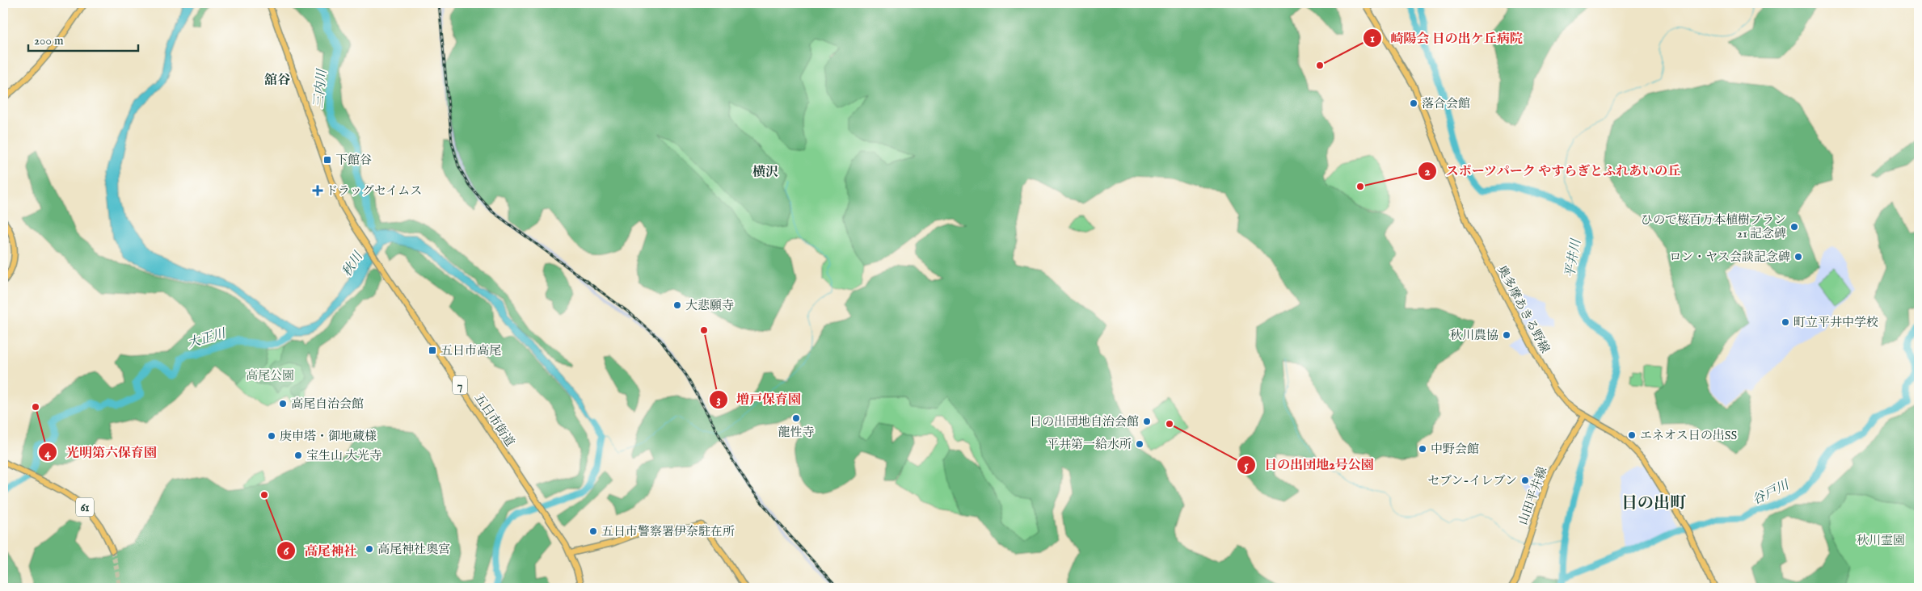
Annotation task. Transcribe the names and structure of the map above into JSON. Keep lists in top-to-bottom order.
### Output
{
  "streets": {
    "main road": [
      "奥多摩あきる野線",
      "7",
      "五日市街道",
      "山田平井線",
      "61"
    ]
  },
  "crossings": [
    ["奥多摩あきる野線", "山田平井線"]
  ],
  "districts": ["舘谷", "横沢", "日の出町"],
  "water": [
    "三内川",
    "平井川",
    "秋川",
    "大正川",
    "谷戸川"
  ],
  "parks": ["高尾公園", "秋川霊園"],
  "places": {
    "other": [
      "崎陽会 日の出ケ丘病院",
      "落合会館",
      "スポーツパーク やすらぎとふれあいの丘",
      "ひので桜百万本植樹プラン 21 記念碑",
      "ロン・ヤス会談記念碑",
      "大悲願寺",
      "町立平井中学校",
      "増戸保育園",
      "秋川農協",
      "高尾自治会館",
      "光明第六保育園",
      "龍性寺",
      "日の出団地自治会館",
      "日の出団地2号公園",
      "エネオス日の出SS",
      "庚申塔・御地蔵様",
      "平井第一給水所",
      "中野会館",
      "宝生山 大光寺",
      "セブン-イレブン",
      "高尾神社",
      "五日市警察署伊奈駐在所",
      "高尾神社奥宮"
    ],
    "transit": ["下館谷", "五日市高尾"],
    "health": ["ドラッグセイムス"]
  },
  "scale_bar": "200 m"
}
